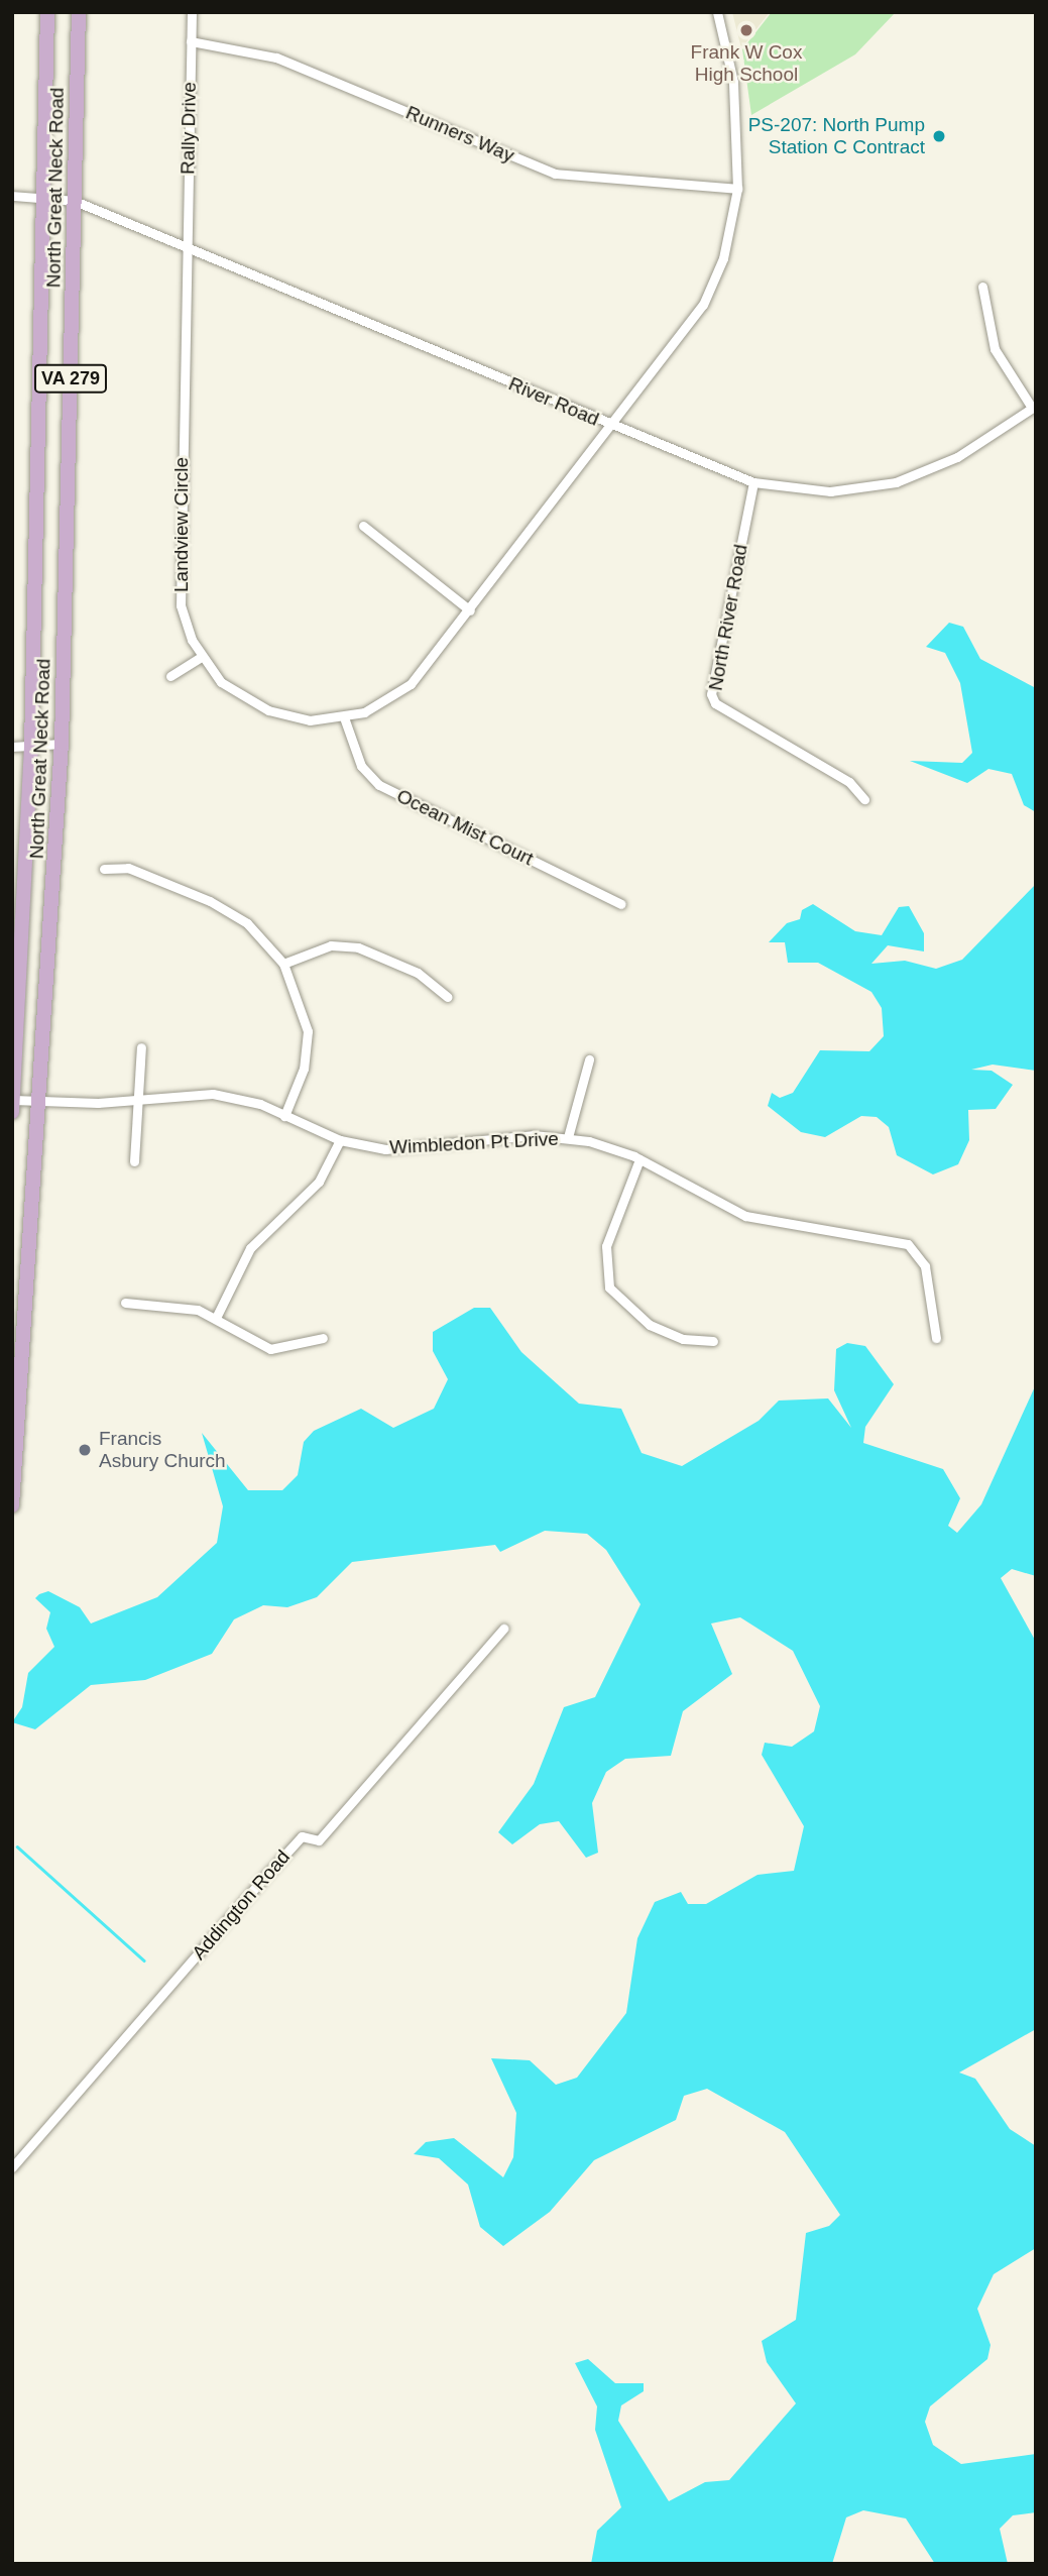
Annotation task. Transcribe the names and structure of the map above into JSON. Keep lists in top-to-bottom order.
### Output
{
  "streets": {
    "main road": ["North Great Neck Road", "VA 279"],
    "street": [
      "Rally Drive",
      "Runners Way",
      "River Road",
      "Landview Circle",
      "North River Road",
      "Ocean Mist Court",
      "Wimbledon Pt Drive",
      "Addington Road"
    ]
  },
  "crossings": [
    ["Rally Drive", "Runners Way"],
    ["Rally Drive", "River Road"],
    ["Rally Drive", "Landview Circle"],
    ["Runners Way", "Landview Circle"],
    ["North Great Neck Road", "River Road"],
    ["North Great Neck Road", "Wimbledon Pt Drive"],
    ["River Road", "Landview Circle"],
    ["River Road", "North River Road"],
    ["Landview Circle", "Ocean Mist Court"]
  ],
  "places": ["Frank W Cox High School", "PS-207: North Pump Station C Contract", "Francis Asbury Church"]
}
